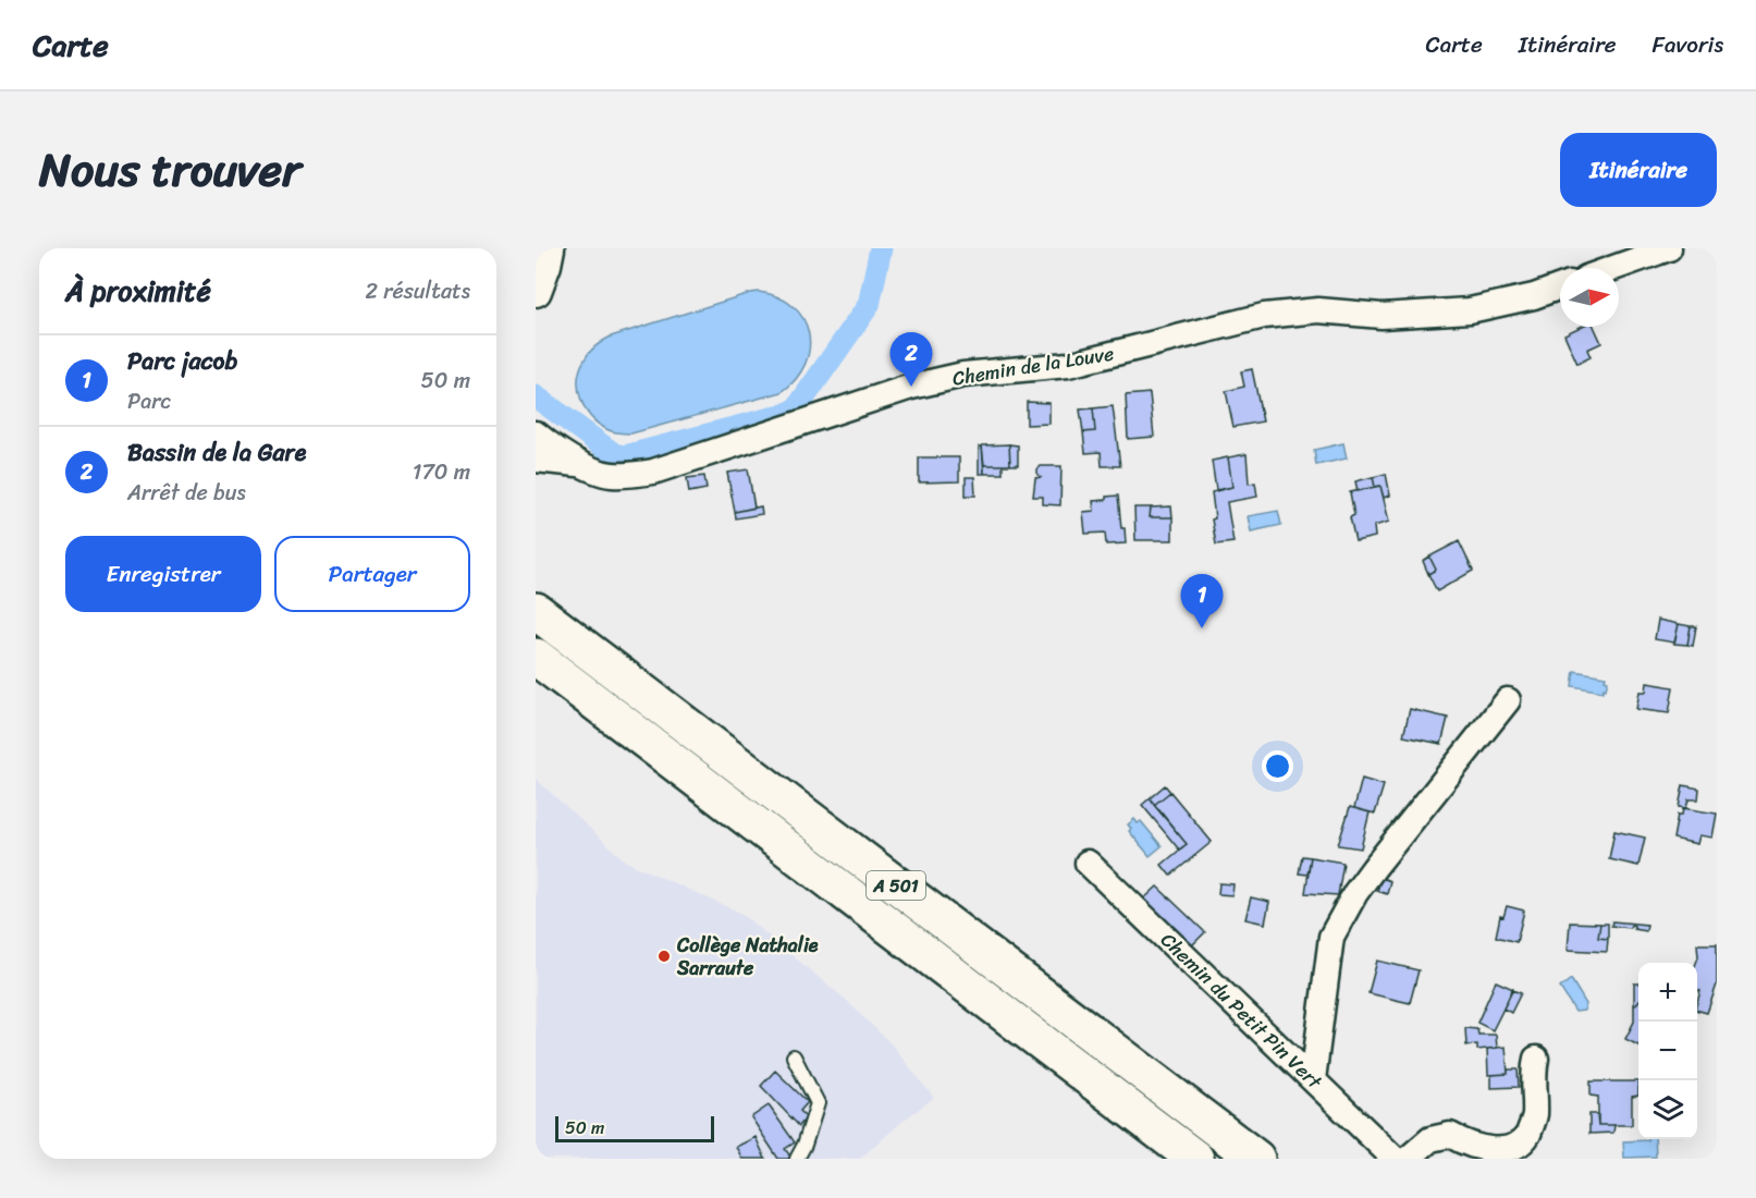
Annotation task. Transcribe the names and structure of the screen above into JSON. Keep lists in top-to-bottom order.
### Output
{
  "streets": {
    "highway": ["A 501"],
    "street": ["Chemin de la Louve", "Chemin du Petit Pin Vert"]
  },
  "places": ["Collège Nathalie Sarraute"],
  "scale_bar": "50 m",
  "north": "right",
  "page": {
    "header": "Carte",
    "nav": ["Carte", "Itinéraire", "Favoris"],
    "title": "Nous trouver",
    "buttons": [
      "Itinéraire",
      ["Enregistrer", "Partager"]
    ],
    "heading": ["À proximité", "2 résultats"],
    "pins": ["2", "1"],
    "list": [
      {
        "mark": "1",
        "name": "Parc jacob",
        "note": "Parc",
        "value": "50 m"
      },
      {
        "mark": "2",
        "name": "Bassin de la Gare",
        "note": "Arrêt de bus",
        "value": "170 m"
      }
    ],
    "map_buttons": ["+", "−"],
    "scale": "50 m"
  }
}
